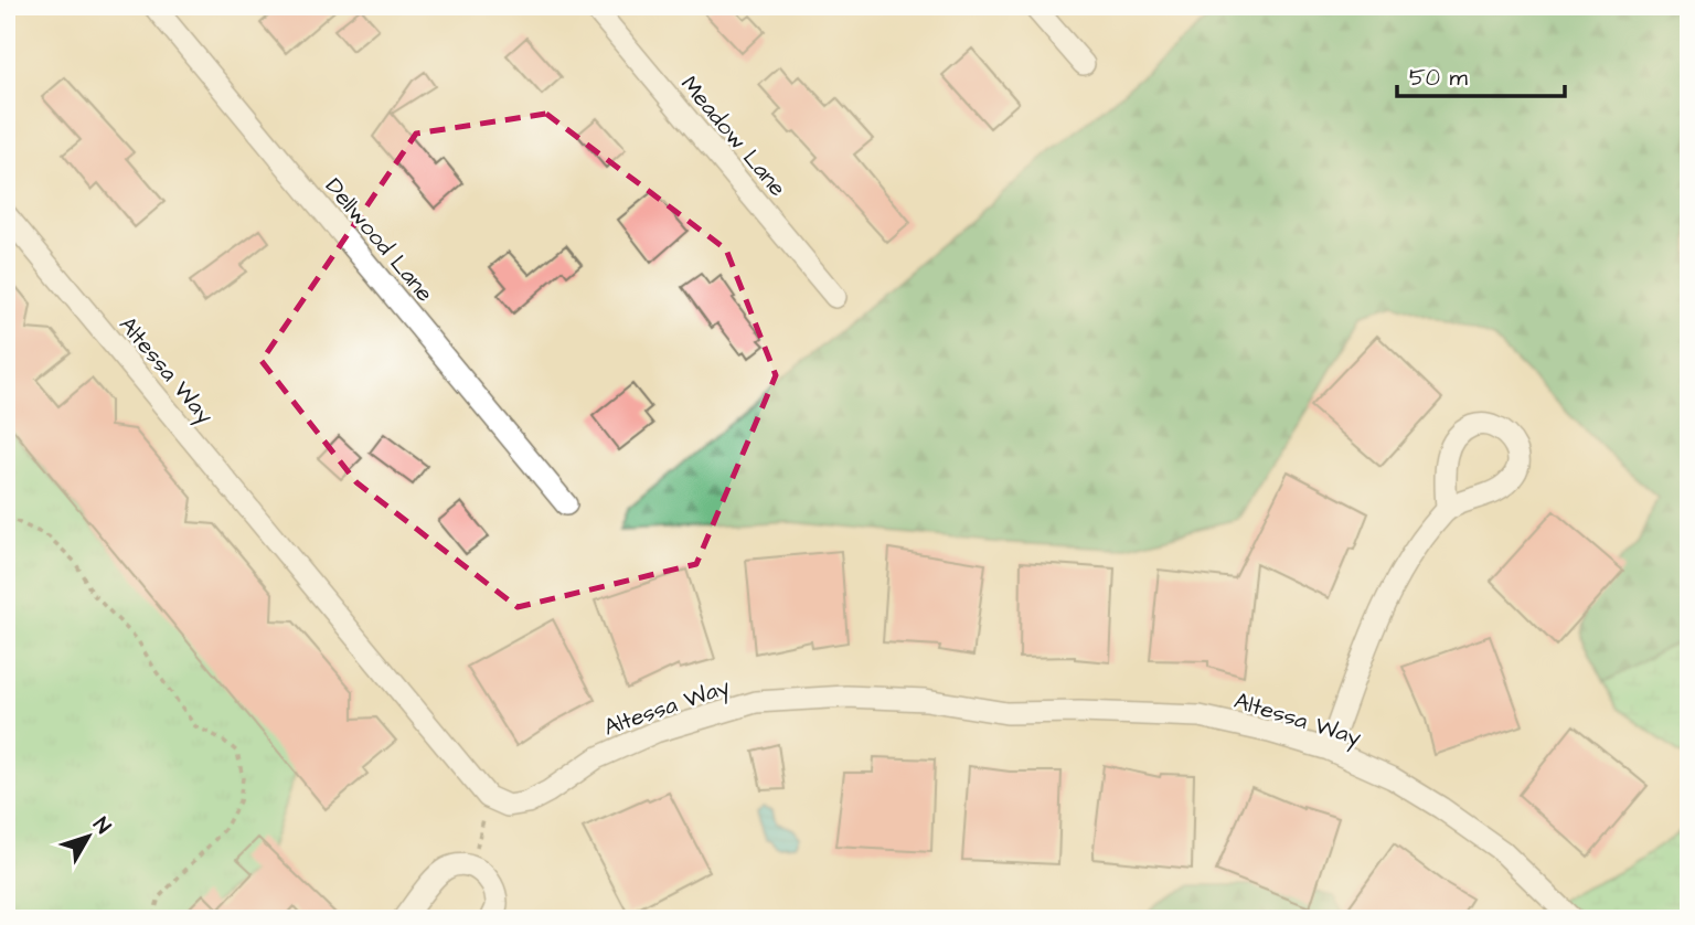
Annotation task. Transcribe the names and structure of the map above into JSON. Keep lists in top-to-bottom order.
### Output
{
  "streets": {
    "street": ["Meadow Lane", "Dellwood Lane", "Altessa Way"]
  },
  "scale_bar": "50 m",
  "north": "top right"
}
